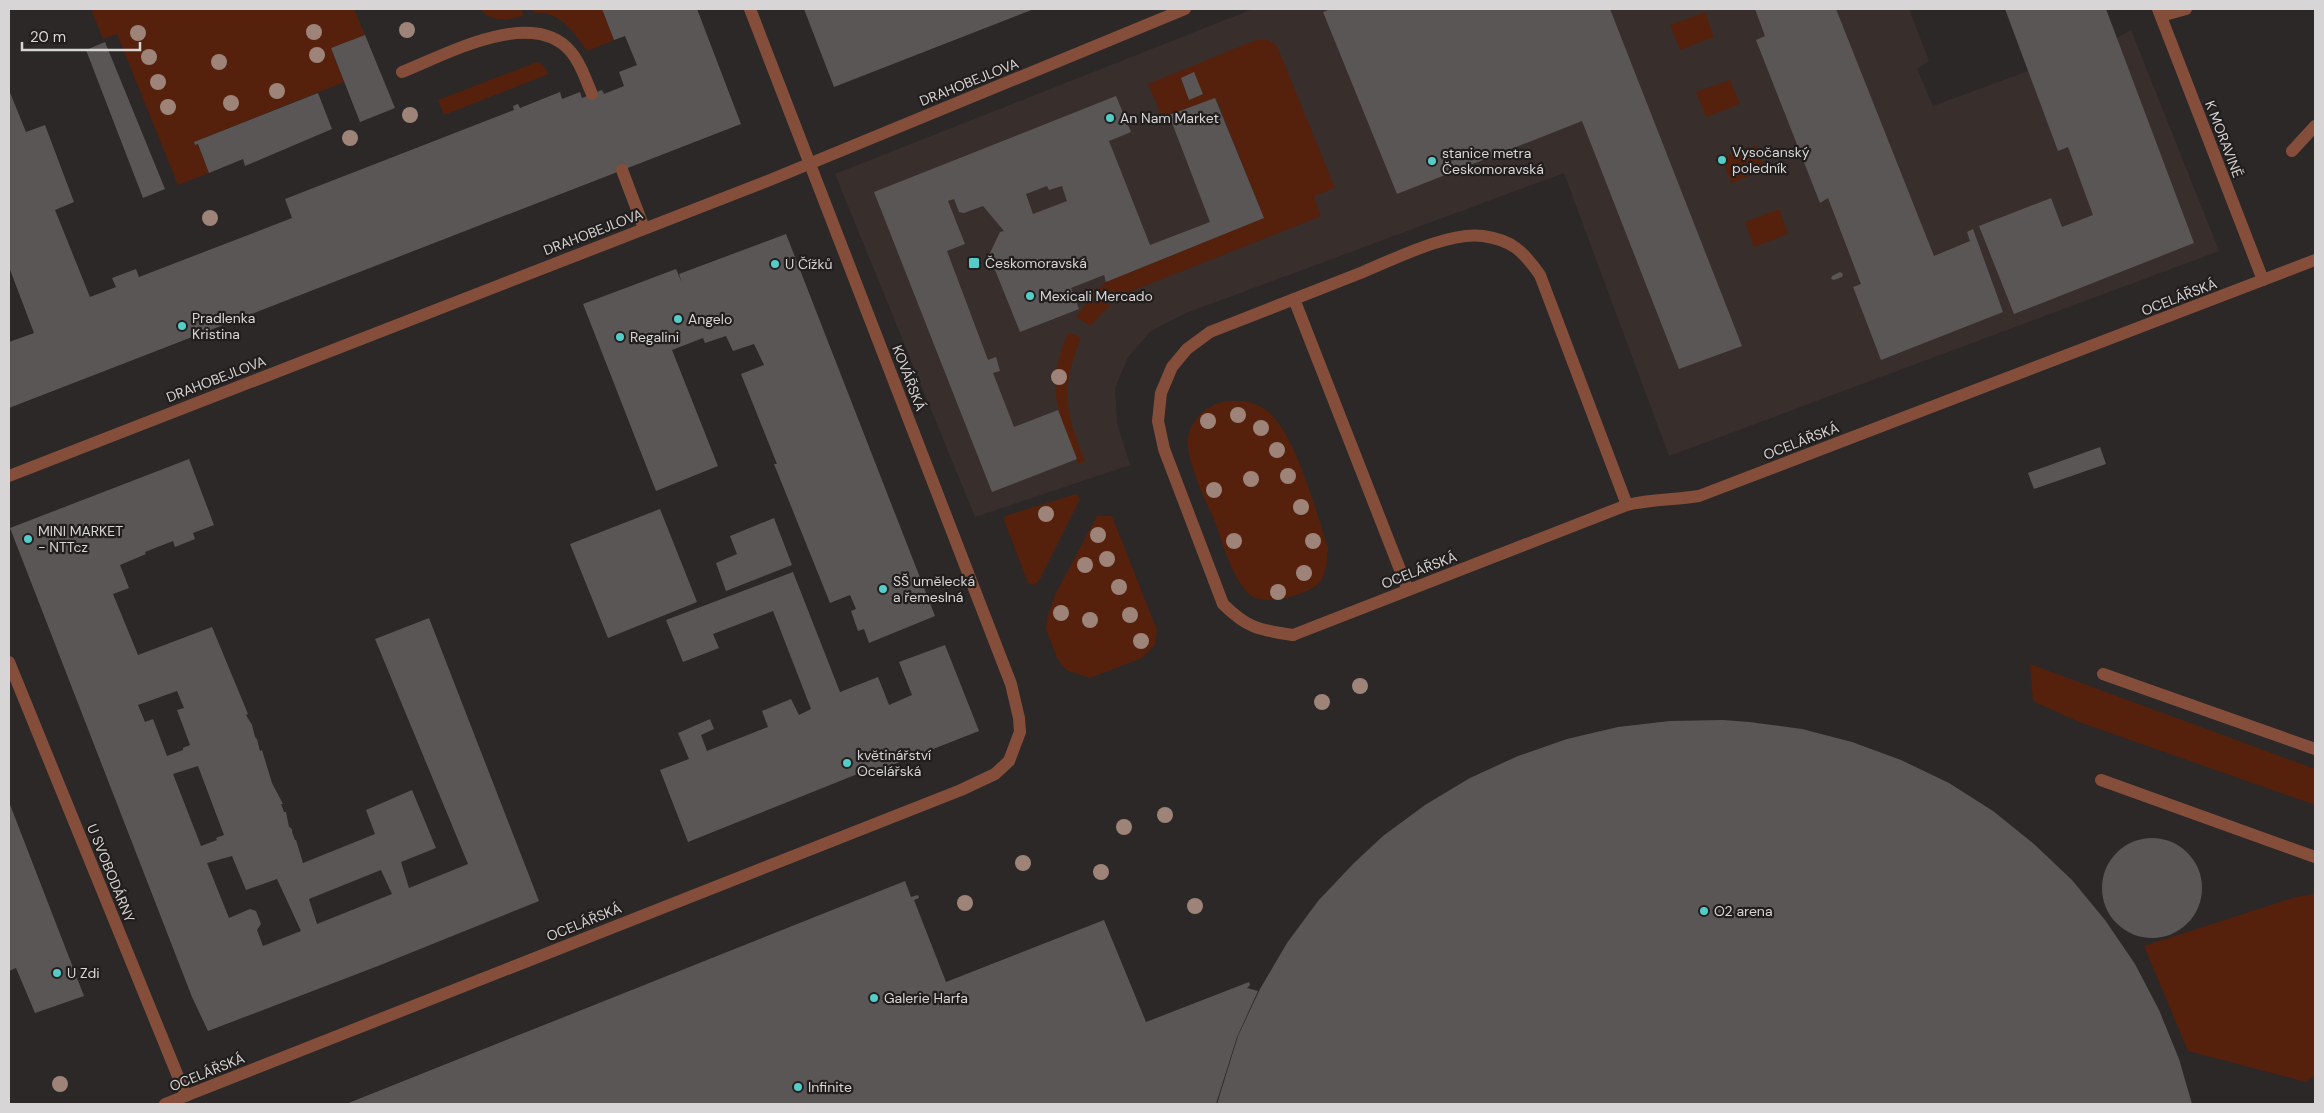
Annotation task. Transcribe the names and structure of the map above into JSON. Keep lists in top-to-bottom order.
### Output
{
  "streets": {
    "street": [
      "DRAHOBEJLOVA",
      "K MORAVINĚ",
      "OCELÁŘSKÁ",
      "KOVÁŘSKÁ",
      "U SVOBODÁRNY"
    ]
  },
  "crossings": [
    ["DRAHOBEJLOVA", "KOVÁŘSKÁ"],
    ["K MORAVINĚ", "OCELÁŘSKÁ"],
    ["OCELÁŘSKÁ", "KOVÁŘSKÁ"],
    ["OCELÁŘSKÁ", "U SVOBODÁRNY"]
  ],
  "places": {
    "other": [
      "An Nam Market",
      "Vysočanský poledník",
      "stanice metra Českomoravská",
      "U Čížků",
      "Mexicali Mercado",
      "Angelo",
      "Pradlenka Kristina",
      "Regalini",
      "MINI MARKET - NTTcz",
      "SŠ umělecká a řemeslná",
      "květinářství Ocelářská",
      "O2 arena",
      "U Zdi",
      "Galerie Harfa",
      "Infinite"
    ],
    "transit": ["Českomoravská"]
  },
  "scale_bar": "20 m"
}
